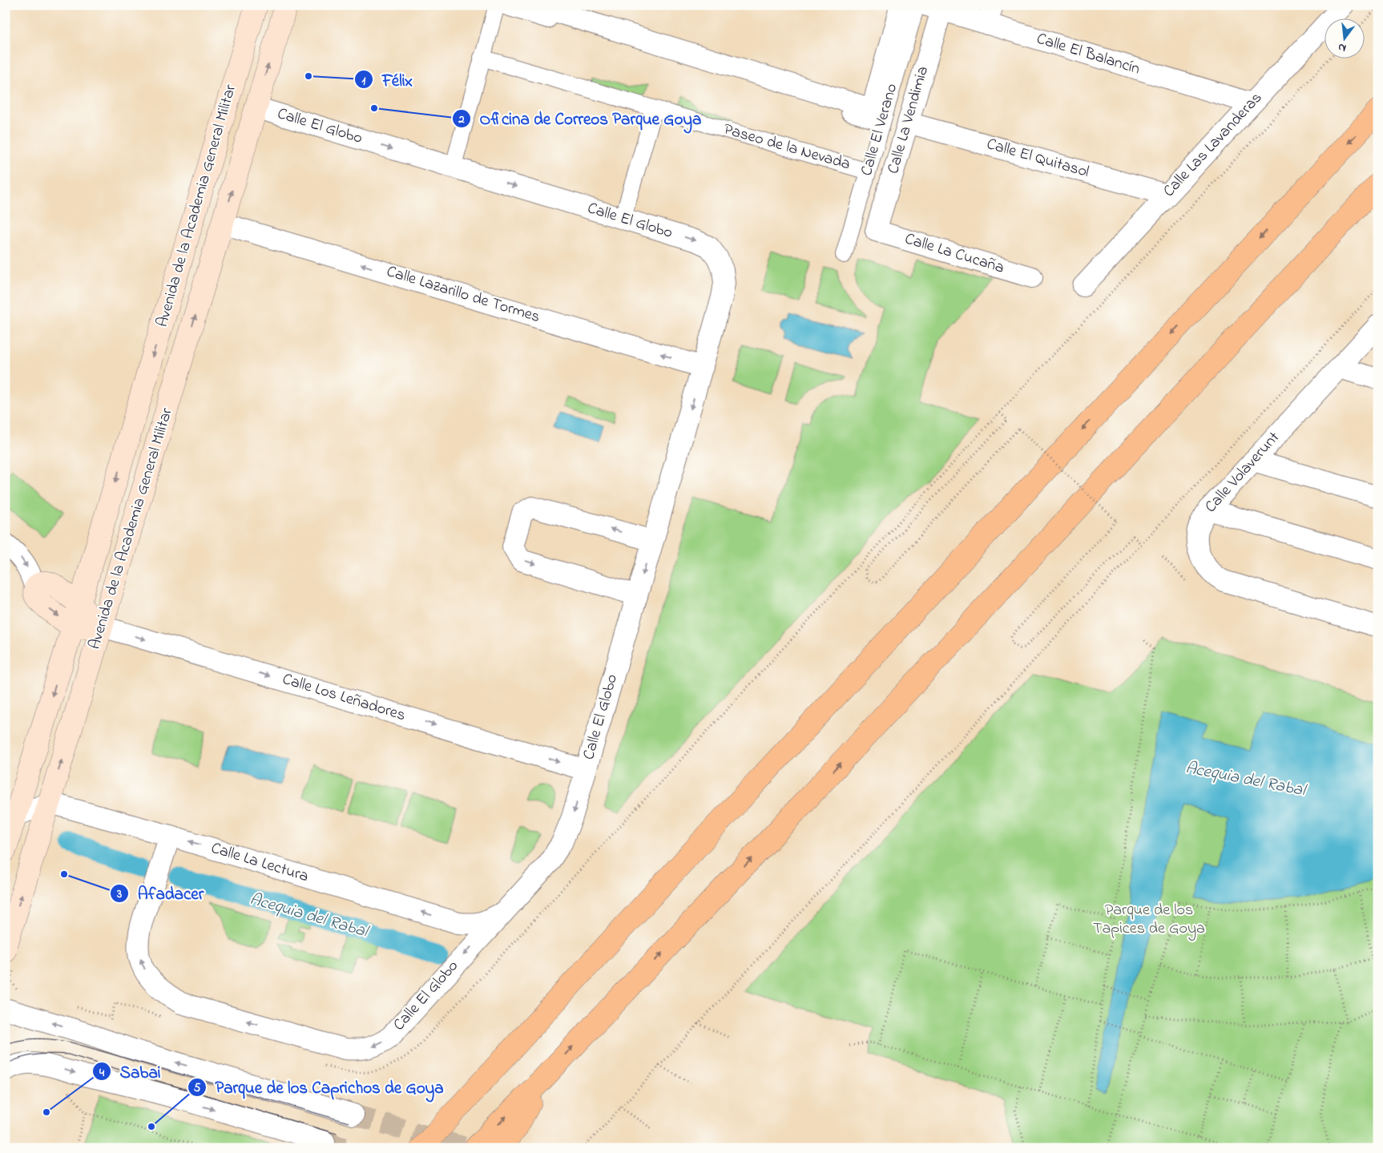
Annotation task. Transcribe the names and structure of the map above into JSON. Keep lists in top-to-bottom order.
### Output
{
  "streets": {
    "main road": ["Avenida de la Academia General Militar"],
    "street": [
      "Calle El Balancín",
      "Calle La Vendimia",
      "Calle El Globo",
      "Calle El Verano",
      "Calle Las Lavanderas",
      "Paseo de la Nevada",
      "Calle El Quitasol",
      "Calle La Cucaña",
      "Calle Lazarillo de Tormes",
      "Calle Volaverunt",
      "Calle Los Leñadores",
      "Calle La Lectura"
    ]
  },
  "crossings": [
    ["Calle El Balancín", "Calle La Vendimia"],
    ["Calle El Balancín", "Calle Las Lavanderas"],
    ["Calle La Vendimia", "Calle El Quitasol"],
    ["Calle La Vendimia", "Calle La Cucaña"],
    ["Calle El Globo", "Avenida de la Academia General Militar"],
    ["Calle El Globo", "Calle Lazarillo de Tormes"],
    ["Calle El Globo", "Calle Los Leñadores"],
    ["Calle El Globo", "Calle La Lectura"],
    ["Calle El Verano", "Paseo de la Nevada"],
    ["Calle Las Lavanderas", "Calle El Quitasol"],
    ["Avenida de la Academia General Militar", "Calle Lazarillo de Tormes"],
    ["Avenida de la Academia General Militar", "Calle Los Leñadores"],
    ["Avenida de la Academia General Militar", "Calle La Lectura"]
  ],
  "one_way": ["Calle Lazarillo de Tormes", "Calle Los Leñadores", "Calle La Lectura"],
  "water": ["Acequia del Rabal"],
  "parks": ["Parque de los Tapices de Goya"],
  "places": [
    "Félix",
    "Oficina de Correos Parque Goya",
    "Afadacer",
    "Sabai",
    "Parque de los Caprichos de Goya"
  ],
  "north": "bottom"
}
